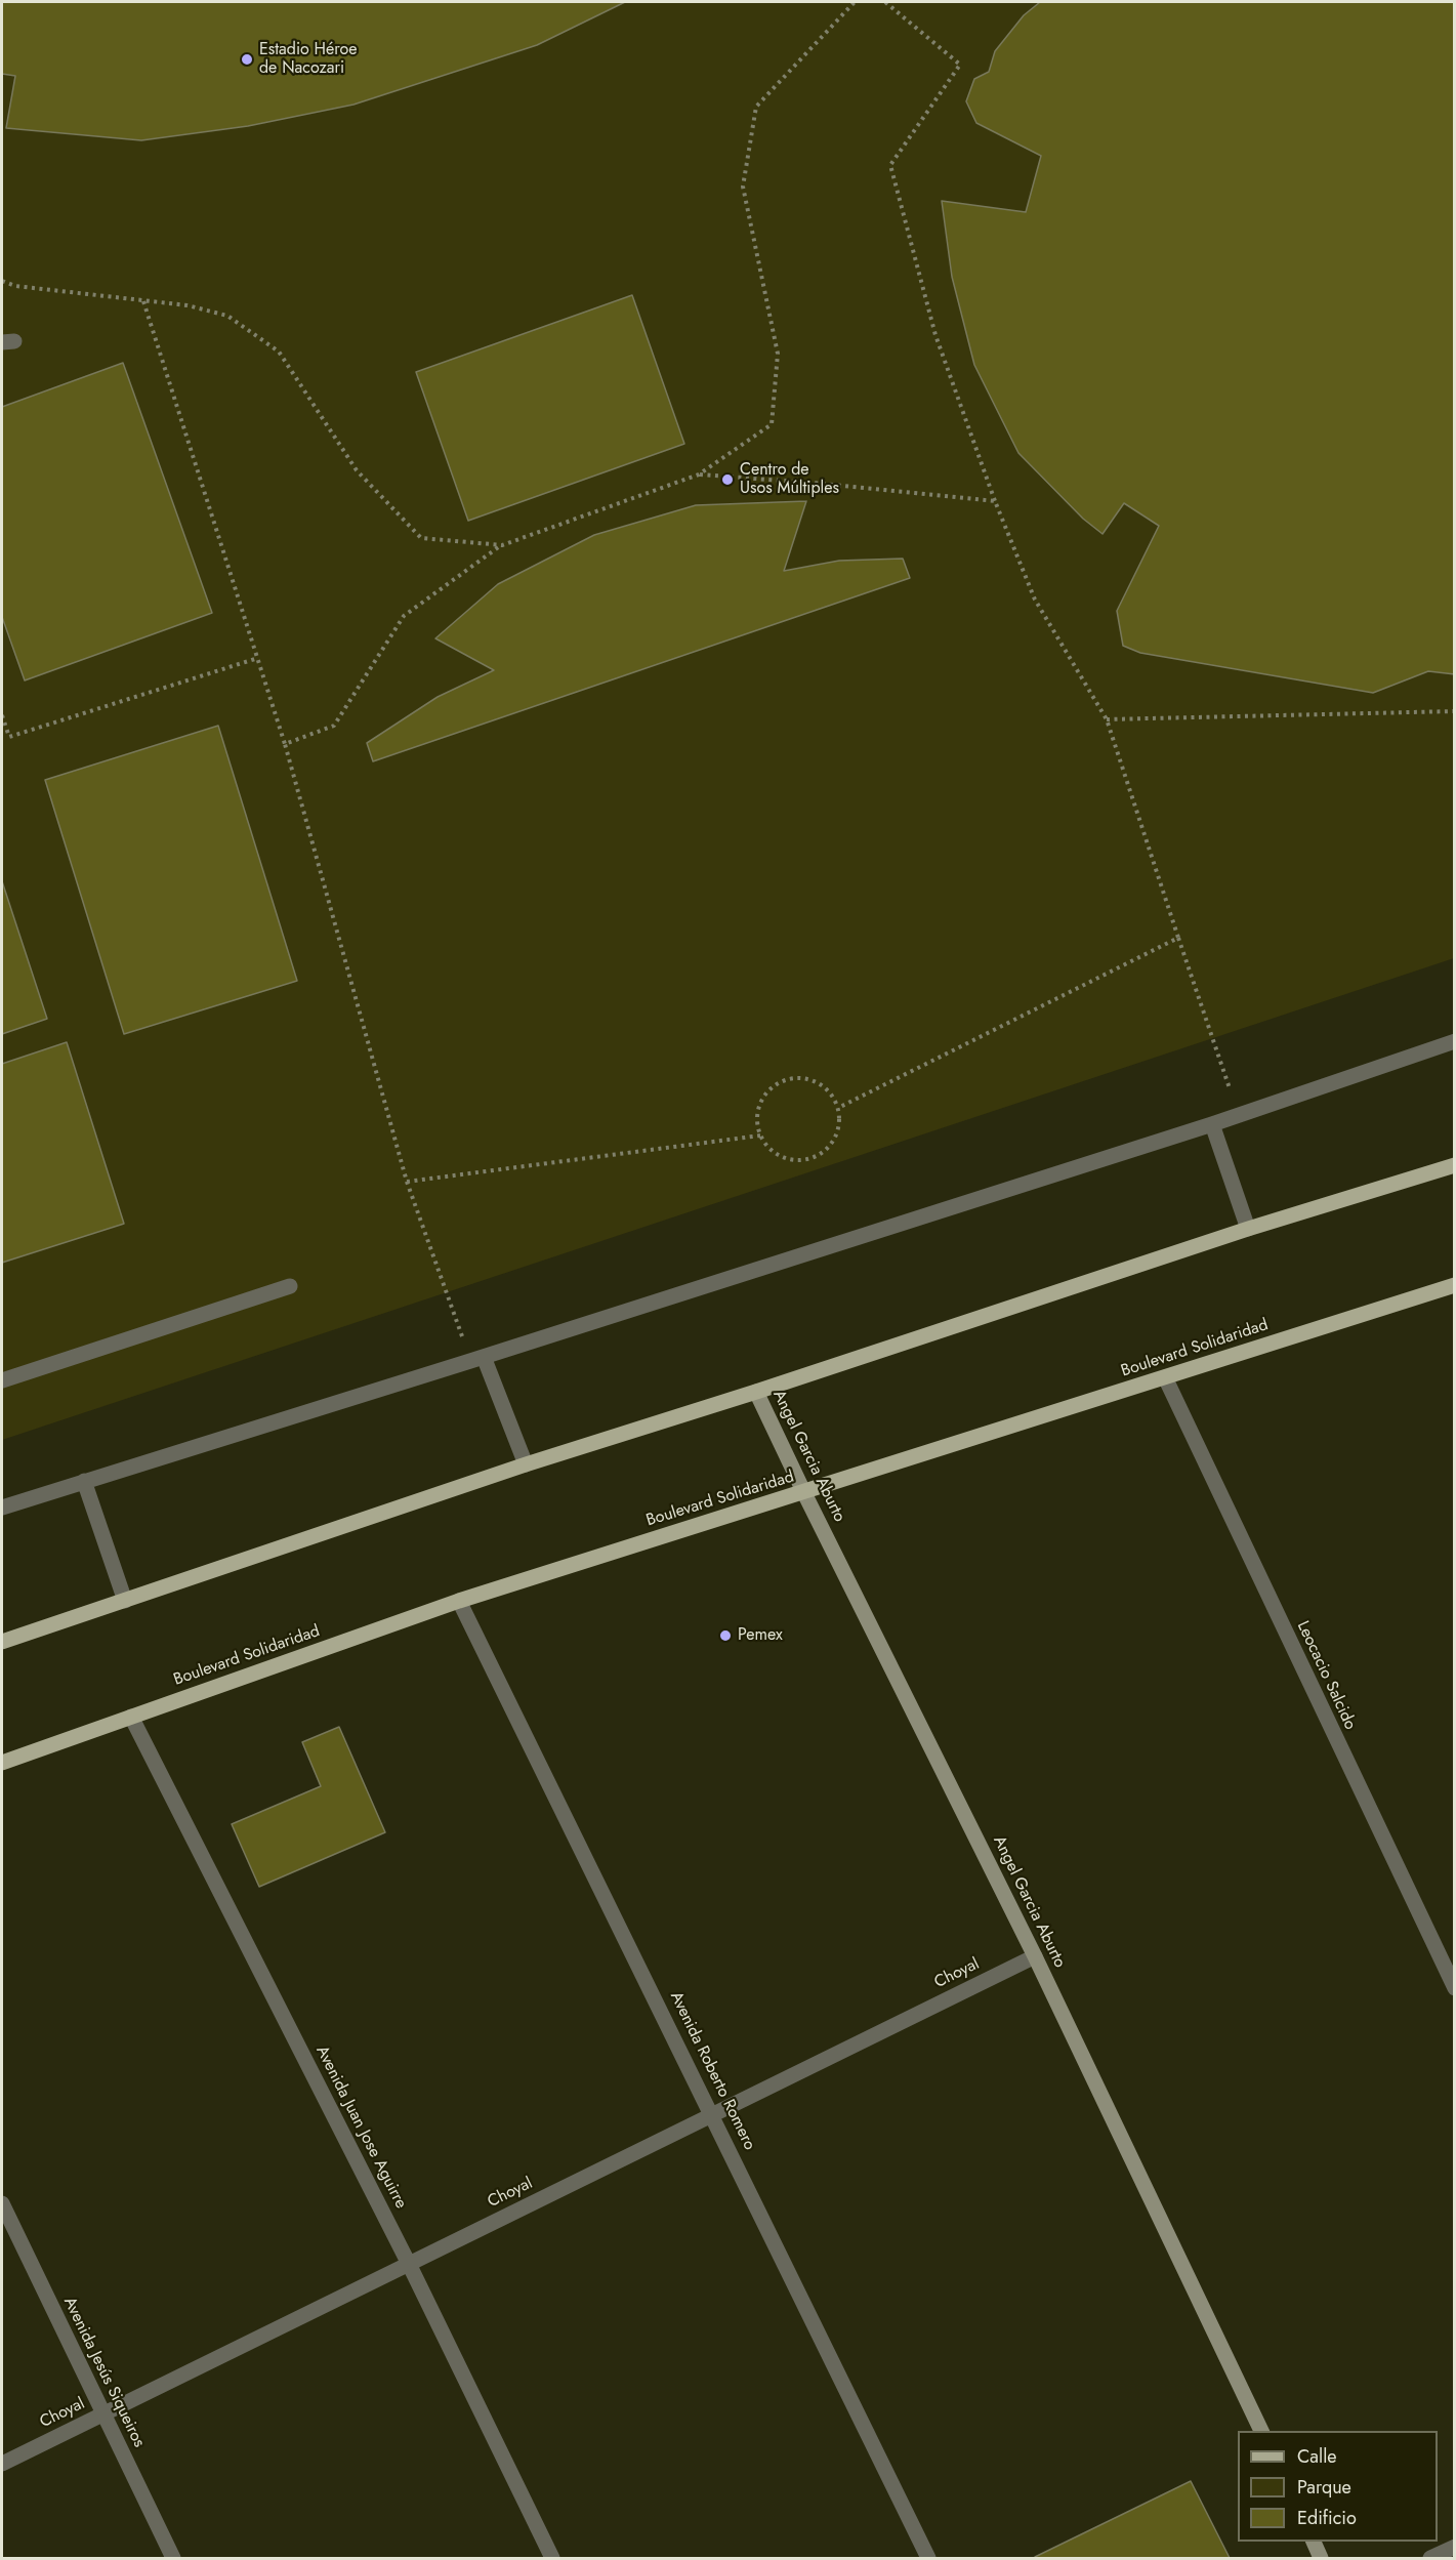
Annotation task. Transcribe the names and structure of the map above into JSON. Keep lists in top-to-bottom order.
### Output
{
  "streets": {
    "main road": ["Boulevard Solidaridad"],
    "street": [
      "Angel Garcia Aburto",
      "Leocacio Salcido",
      "Choyal",
      "Avenida Roberto Romero",
      "Avenida Juan Jose Aguirre",
      "Avenida Jesús Siqueiros"
    ]
  },
  "crossings": [
    ["Boulevard Solidaridad", "Angel Garcia Aburto"],
    ["Boulevard Solidaridad", "Leocacio Salcido"],
    ["Boulevard Solidaridad", "Avenida Roberto Romero"],
    ["Boulevard Solidaridad", "Avenida Juan Jose Aguirre"],
    ["Angel Garcia Aburto", "Choyal"],
    ["Choyal", "Avenida Roberto Romero"],
    ["Choyal", "Avenida Juan Jose Aguirre"],
    ["Choyal", "Avenida Jesús Siqueiros"]
  ],
  "places": ["Estadio Héroe de Nacozari", "Centro de Usos Múltiples", "Pemex"],
  "legend": ["Calle", "Parque", "Edificio"]
}
